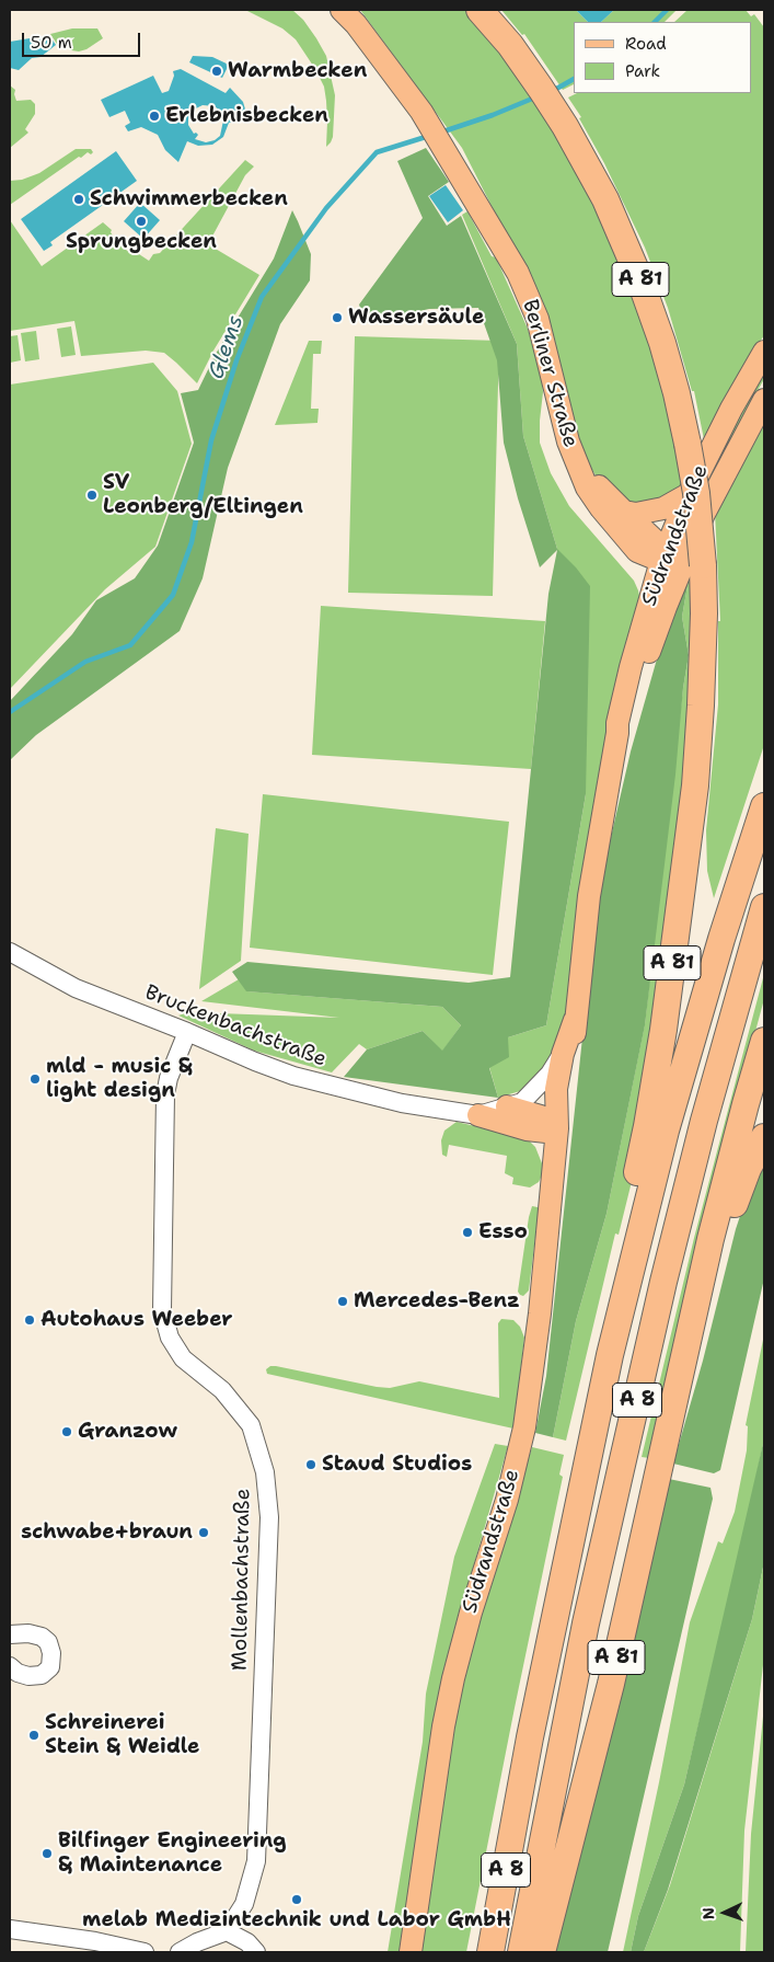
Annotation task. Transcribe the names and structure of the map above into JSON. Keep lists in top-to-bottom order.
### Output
{
  "streets": {
    "highway": ["A 81", "A 8"],
    "main road": ["Berliner Straße", "Südrandstraße"],
    "street": ["Bruckenbachstraße", "Mollenbachstraße"]
  },
  "crossings": [
    ["A 81", "Berliner Straße"],
    ["A 81", "Südrandstraße"],
    ["A 81", "A 8"],
    ["Berliner Straße", "Südrandstraße"],
    ["Südrandstraße", "Bruckenbachstraße"],
    ["Bruckenbachstraße", "Mollenbachstraße"]
  ],
  "water": ["Glems"],
  "places": [
    "Warmbecken",
    "Erlebnisbecken",
    "Schwimmerbecken",
    "Sprungbecken",
    "Wassersäule",
    "SV Leonberg/Eltingen",
    "mld - music & light design",
    "Esso",
    "Mercedes-Benz",
    "Autohaus Weeber",
    "Granzow",
    "Staud Studios",
    "schwabe+braun",
    "Schreinerei Stein & Weidle",
    "Bilfinger Engineering & Maintenance",
    "melab Medizintechnik und Labor GmbH"
  ],
  "legend": ["Road", "Park"],
  "scale_bar": "50 m",
  "north": "left"
}
